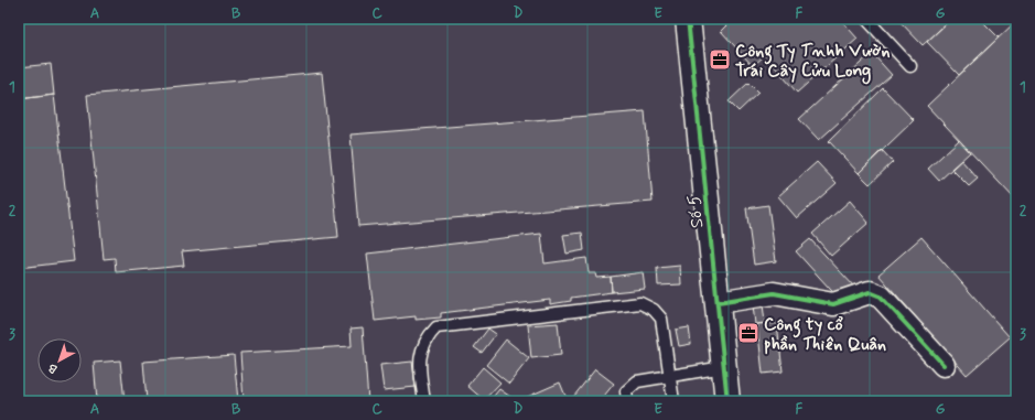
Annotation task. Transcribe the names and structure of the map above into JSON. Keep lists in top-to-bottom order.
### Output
{
  "streets": {
    "street": ["Số 5"]
  },
  "places": {
    "office": ["Công Ty Tnhh Vườn Trái Cây Cửu Long", "Công ty cổ phần Thiên Quân"]
  },
  "north": "bottom left",
  "grid": {
    "columns": [
      "A",
      "B",
      "C",
      "D",
      "E",
      "F",
      "G"
    ],
    "rows": ["1", "2", "3"]
  }
}
